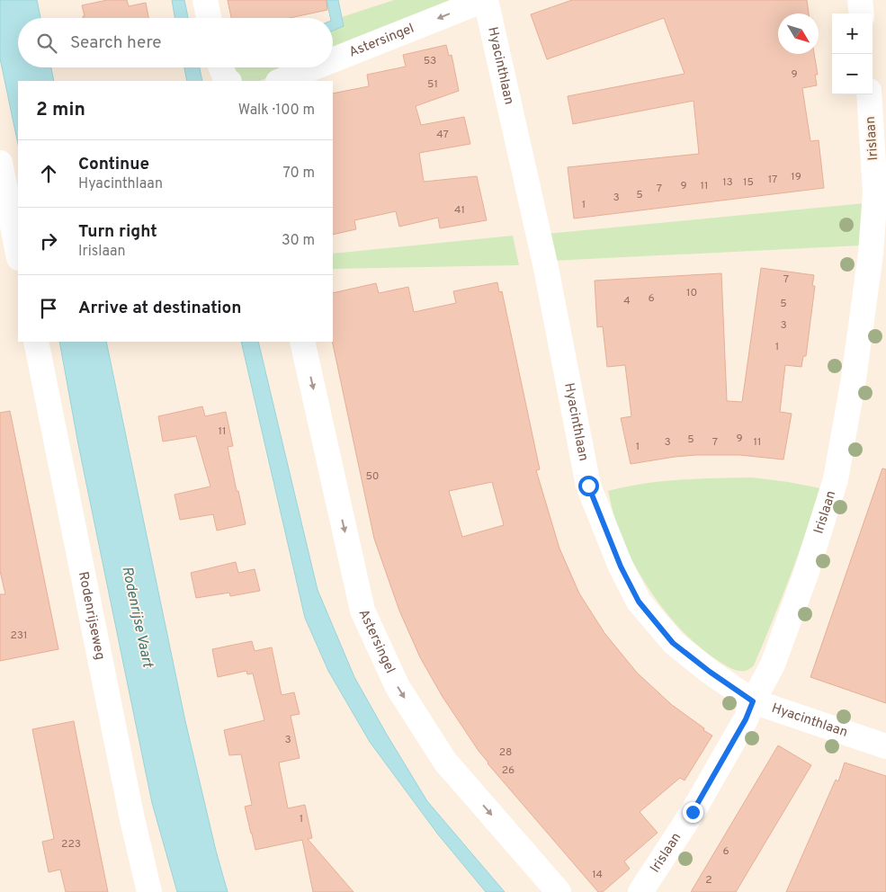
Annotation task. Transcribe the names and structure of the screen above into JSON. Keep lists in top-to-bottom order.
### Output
{
  "streets": {
    "street": [
      "Astersingel",
      "Hyacinthlaan",
      "Irislaan",
      "Rodenrijseweg"
    ]
  },
  "crossings": [
    ["Astersingel", "Hyacinthlaan"],
    ["Hyacinthlaan", "Irislaan"]
  ],
  "water": ["Rodenrijse Vaart"],
  "house_numbers": [
    "53",
    "9",
    "51",
    "47",
    "19",
    "17",
    "13",
    "15",
    "9",
    "11",
    "7",
    "5",
    "3",
    "1",
    "41",
    "7",
    "10",
    "6",
    "4",
    "5",
    "3",
    "1",
    "11",
    "9",
    "5",
    "3",
    "7",
    "11",
    "1",
    "50",
    "231",
    "3",
    "28",
    "26",
    "1",
    "223",
    "6",
    "14",
    "2"
  ],
  "north": "bottom right",
  "page": {
    "map_buttons": ["+", "−"],
    "search": "Search here",
    "heading": ["2 min", "Walk · 100 m"],
    "list": [
      ["Continue", "Hyacinthlaan", "70 m"],
      ["Turn right", "Irislaan", "30 m"],
      "Arrive at destination"
    ]
  }
}
